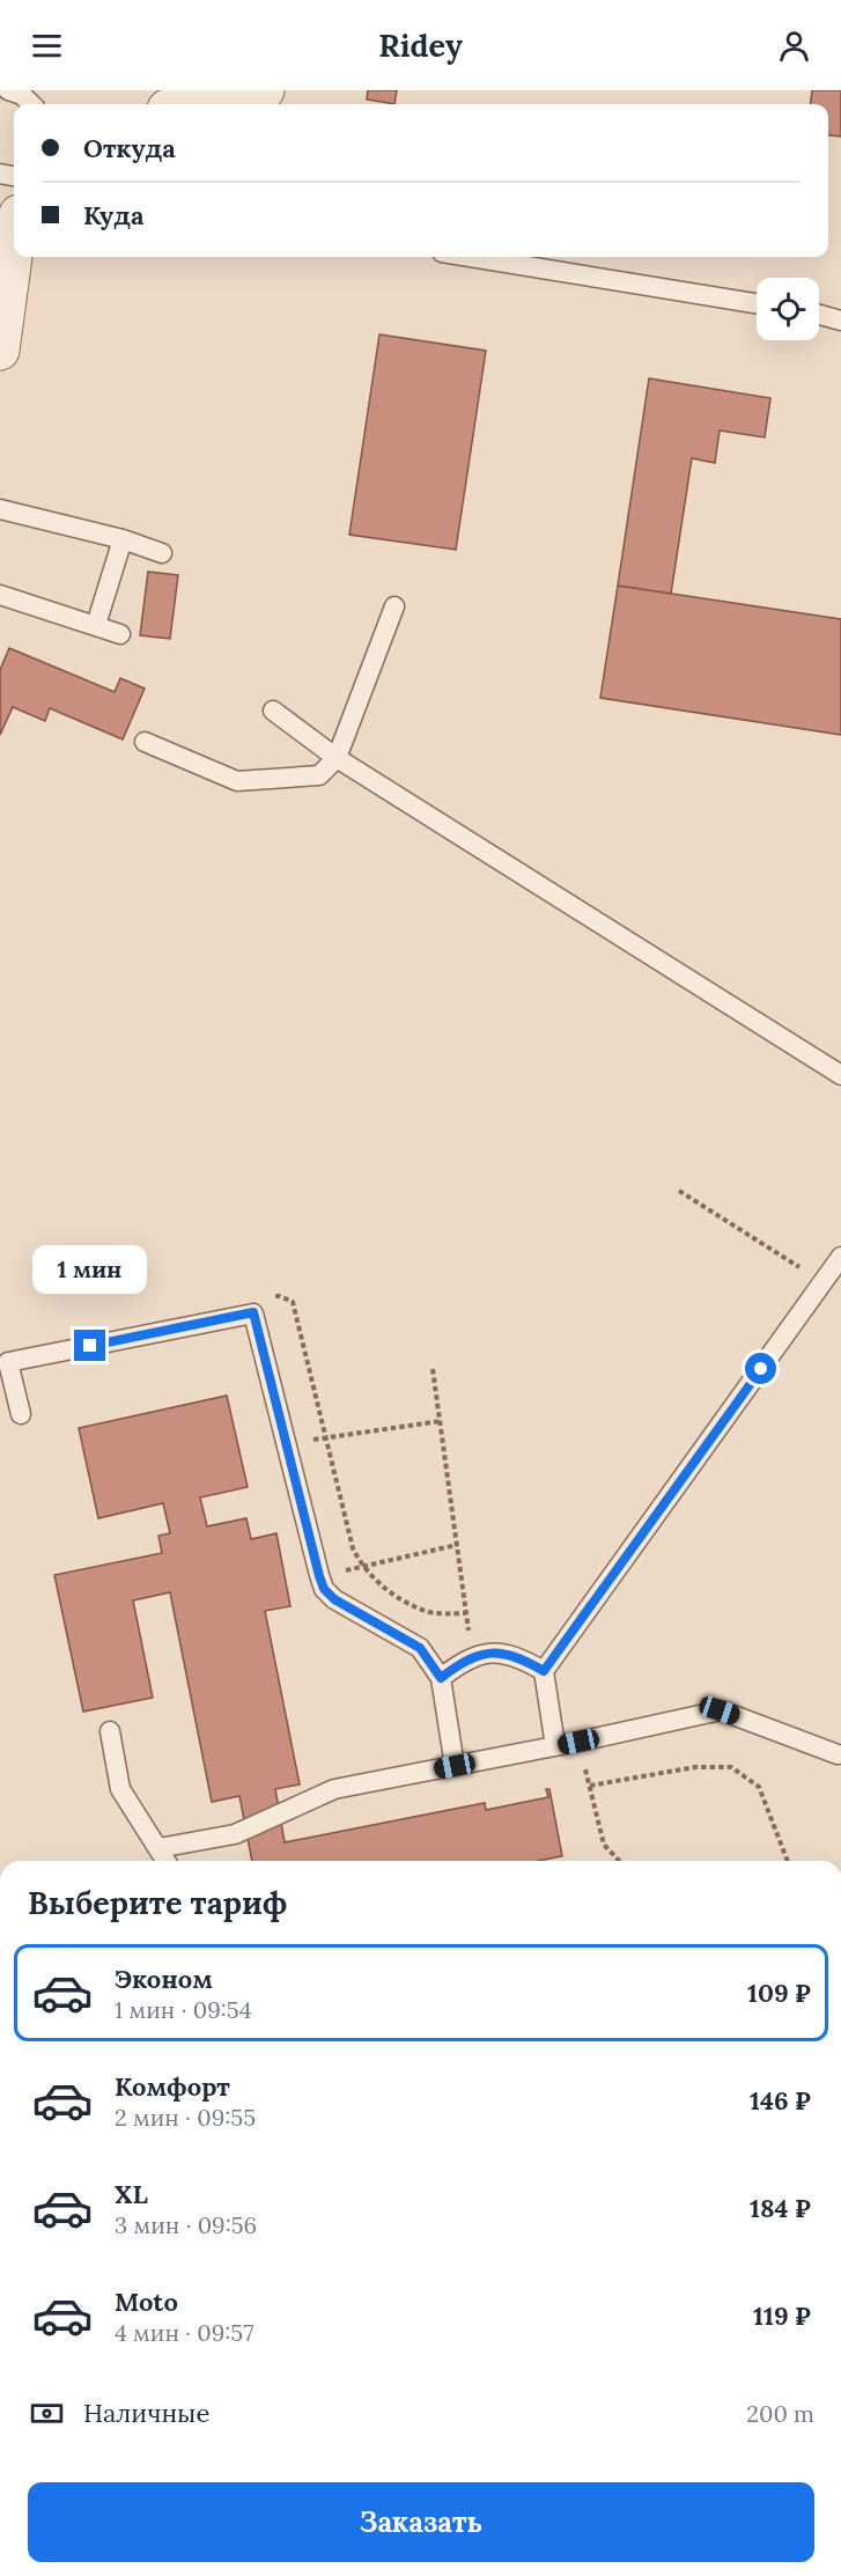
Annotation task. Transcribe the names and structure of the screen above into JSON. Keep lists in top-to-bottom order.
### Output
{
  "page": {
    "header": "Ridey",
    "banner": ["Откуда", "Куда"],
    "bubble": "1 мин",
    "heading": "Выберите тариф",
    "list": [
      {
        "name": "Эконом",
        "note": "1 мин · 09:54",
        "value": "109 ₽"
      },
      {
        "name": "Комфорт",
        "note": "2 мин · 09:55",
        "value": "146 ₽"
      },
      {
        "name": "XL",
        "note": "3 мин · 09:56",
        "value": "184 ₽"
      },
      {
        "name": "Moto",
        "note": "4 мин · 09:57",
        "value": "119 ₽"
      }
    ],
    "pay": ["Наличные", "200 m"],
    "buttons": "Заказать"
  }
}
